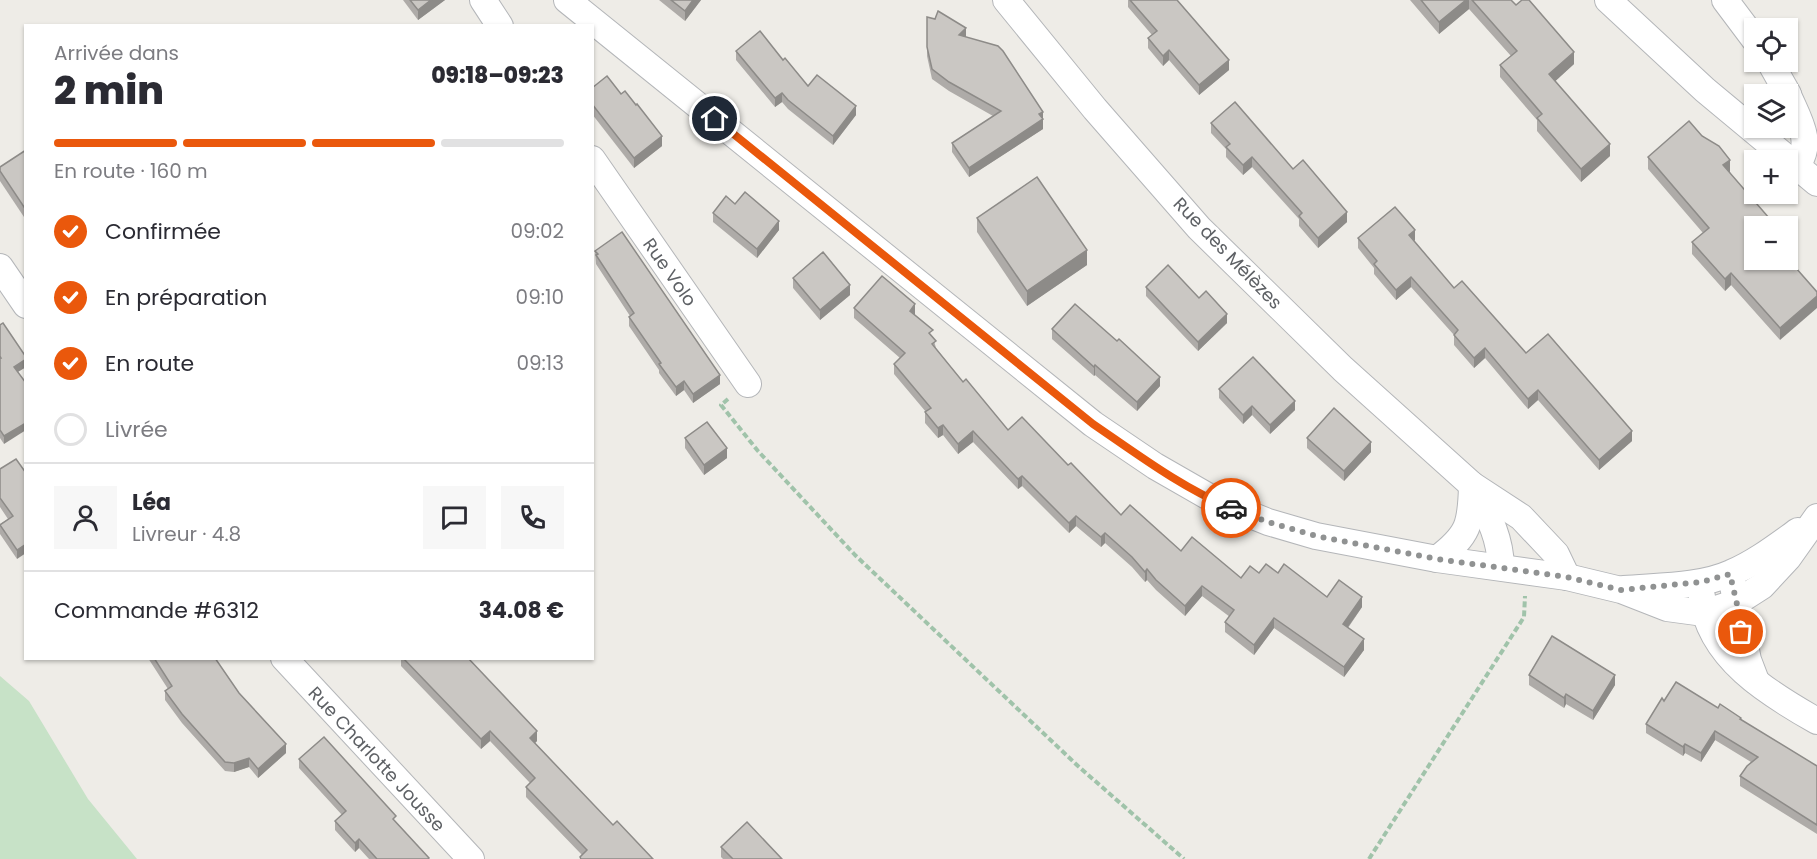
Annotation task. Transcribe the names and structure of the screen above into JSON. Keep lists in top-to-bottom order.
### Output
{
  "streets": {
    "street": ["Rue des Mélèzes", "Rue Volo", "Rue Charlotte Jousse"]
  },
  "page": {
    "map_buttons": ["+", "−"],
    "heading": ["2 min", "Arrivée dans", "09:18–09:23"],
    "panel": [
      "Léa",
      "Livreur · 4.8",
      "Commande #6312",
      "34.08 €"
    ],
    "bar": "En route · 160 m",
    "list": [
      ["Confirmée", "09:02"],
      ["En préparation", "09:10"],
      ["En route", "09:13"],
      "Livrée"
    ]
  }
}
